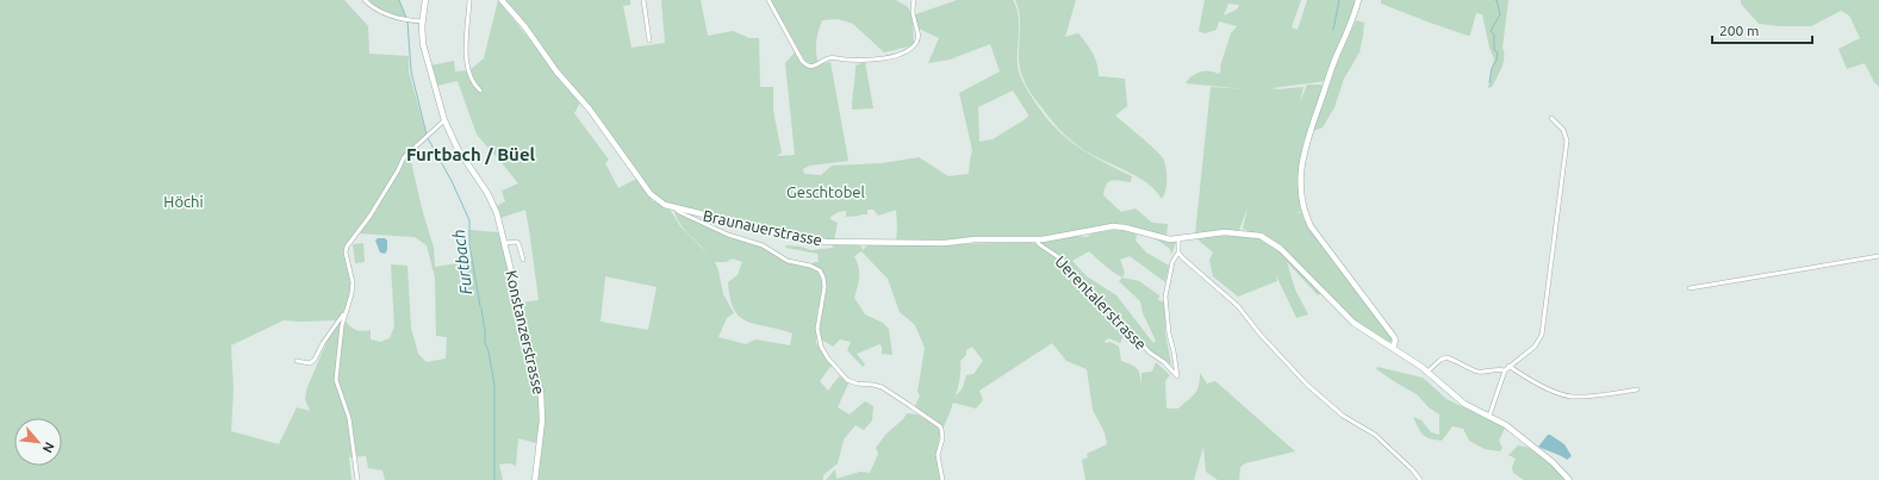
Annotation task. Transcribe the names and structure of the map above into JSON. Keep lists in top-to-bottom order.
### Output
{
  "streets": {
    "street": ["Braunauerstrasse", "Uerentalerstrasse", "Konstanzerstrasse"]
  },
  "crossings": [
    ["Braunauerstrasse", "Uerentalerstrasse"]
  ],
  "districts": ["Furtbach / Büel"],
  "water": ["Furtbach"],
  "parks": ["Geschtobel", "Höchi"],
  "scale_bar": "200 m",
  "north": "bottom right"
}
